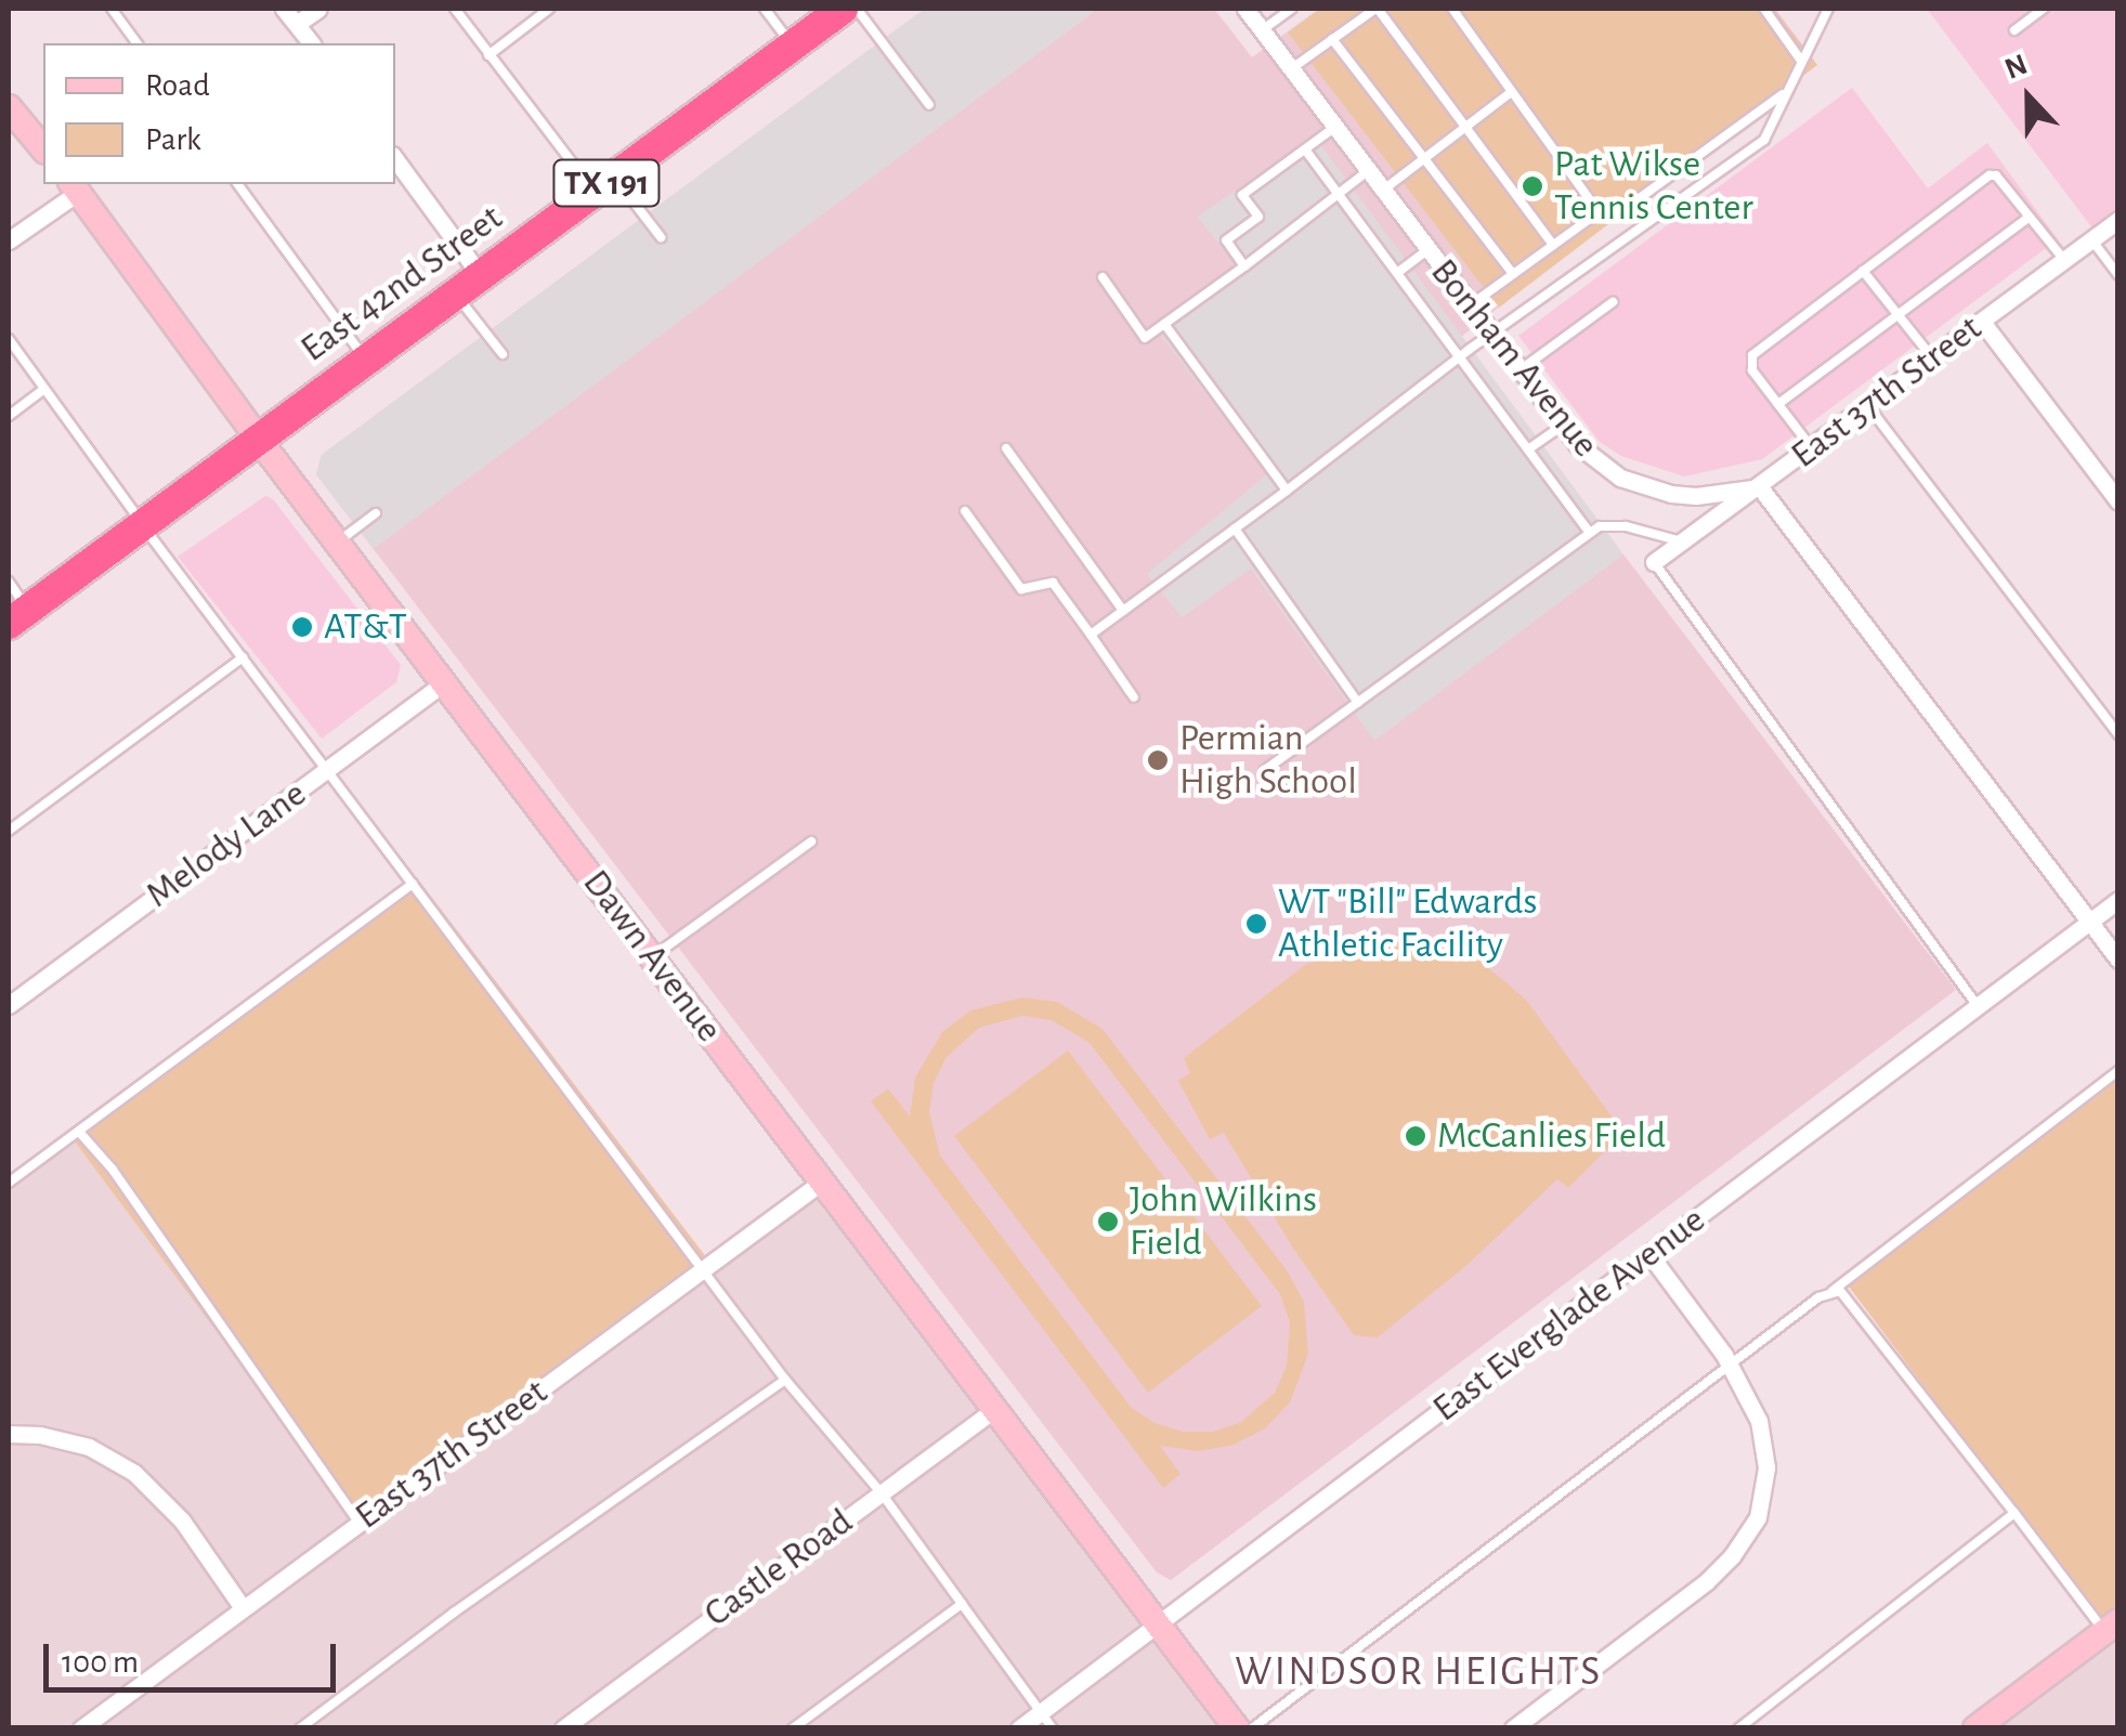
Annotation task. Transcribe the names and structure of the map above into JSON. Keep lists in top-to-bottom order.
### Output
{
  "streets": {
    "highway": ["TX 191", "East 42nd Street"],
    "street": [
      "Bonham Avenue",
      "East 37th Street",
      "Melody Lane",
      "Dawn Avenue",
      "East Everglade Avenue",
      "Castle Road"
    ]
  },
  "crossings": [
    ["East 42nd Street", "Dawn Avenue"],
    ["Bonham Avenue", "East 37th Street"],
    ["East 37th Street", "Dawn Avenue"],
    ["Melody Lane", "Dawn Avenue"],
    ["Dawn Avenue", "East Everglade Avenue"],
    ["Dawn Avenue", "Castle Road"]
  ],
  "districts": ["WINDSOR HEIGHTS"],
  "places": [
    "Pat Wikse Tennis Center",
    "AT&T",
    "Permian High School",
    "WT \"Bill\" Edwards Athletic Facility",
    "McCanlies Field",
    "John Wilkins Field"
  ],
  "legend": ["Road", "Park"],
  "scale_bar": "100 m",
  "north": "top"
}
